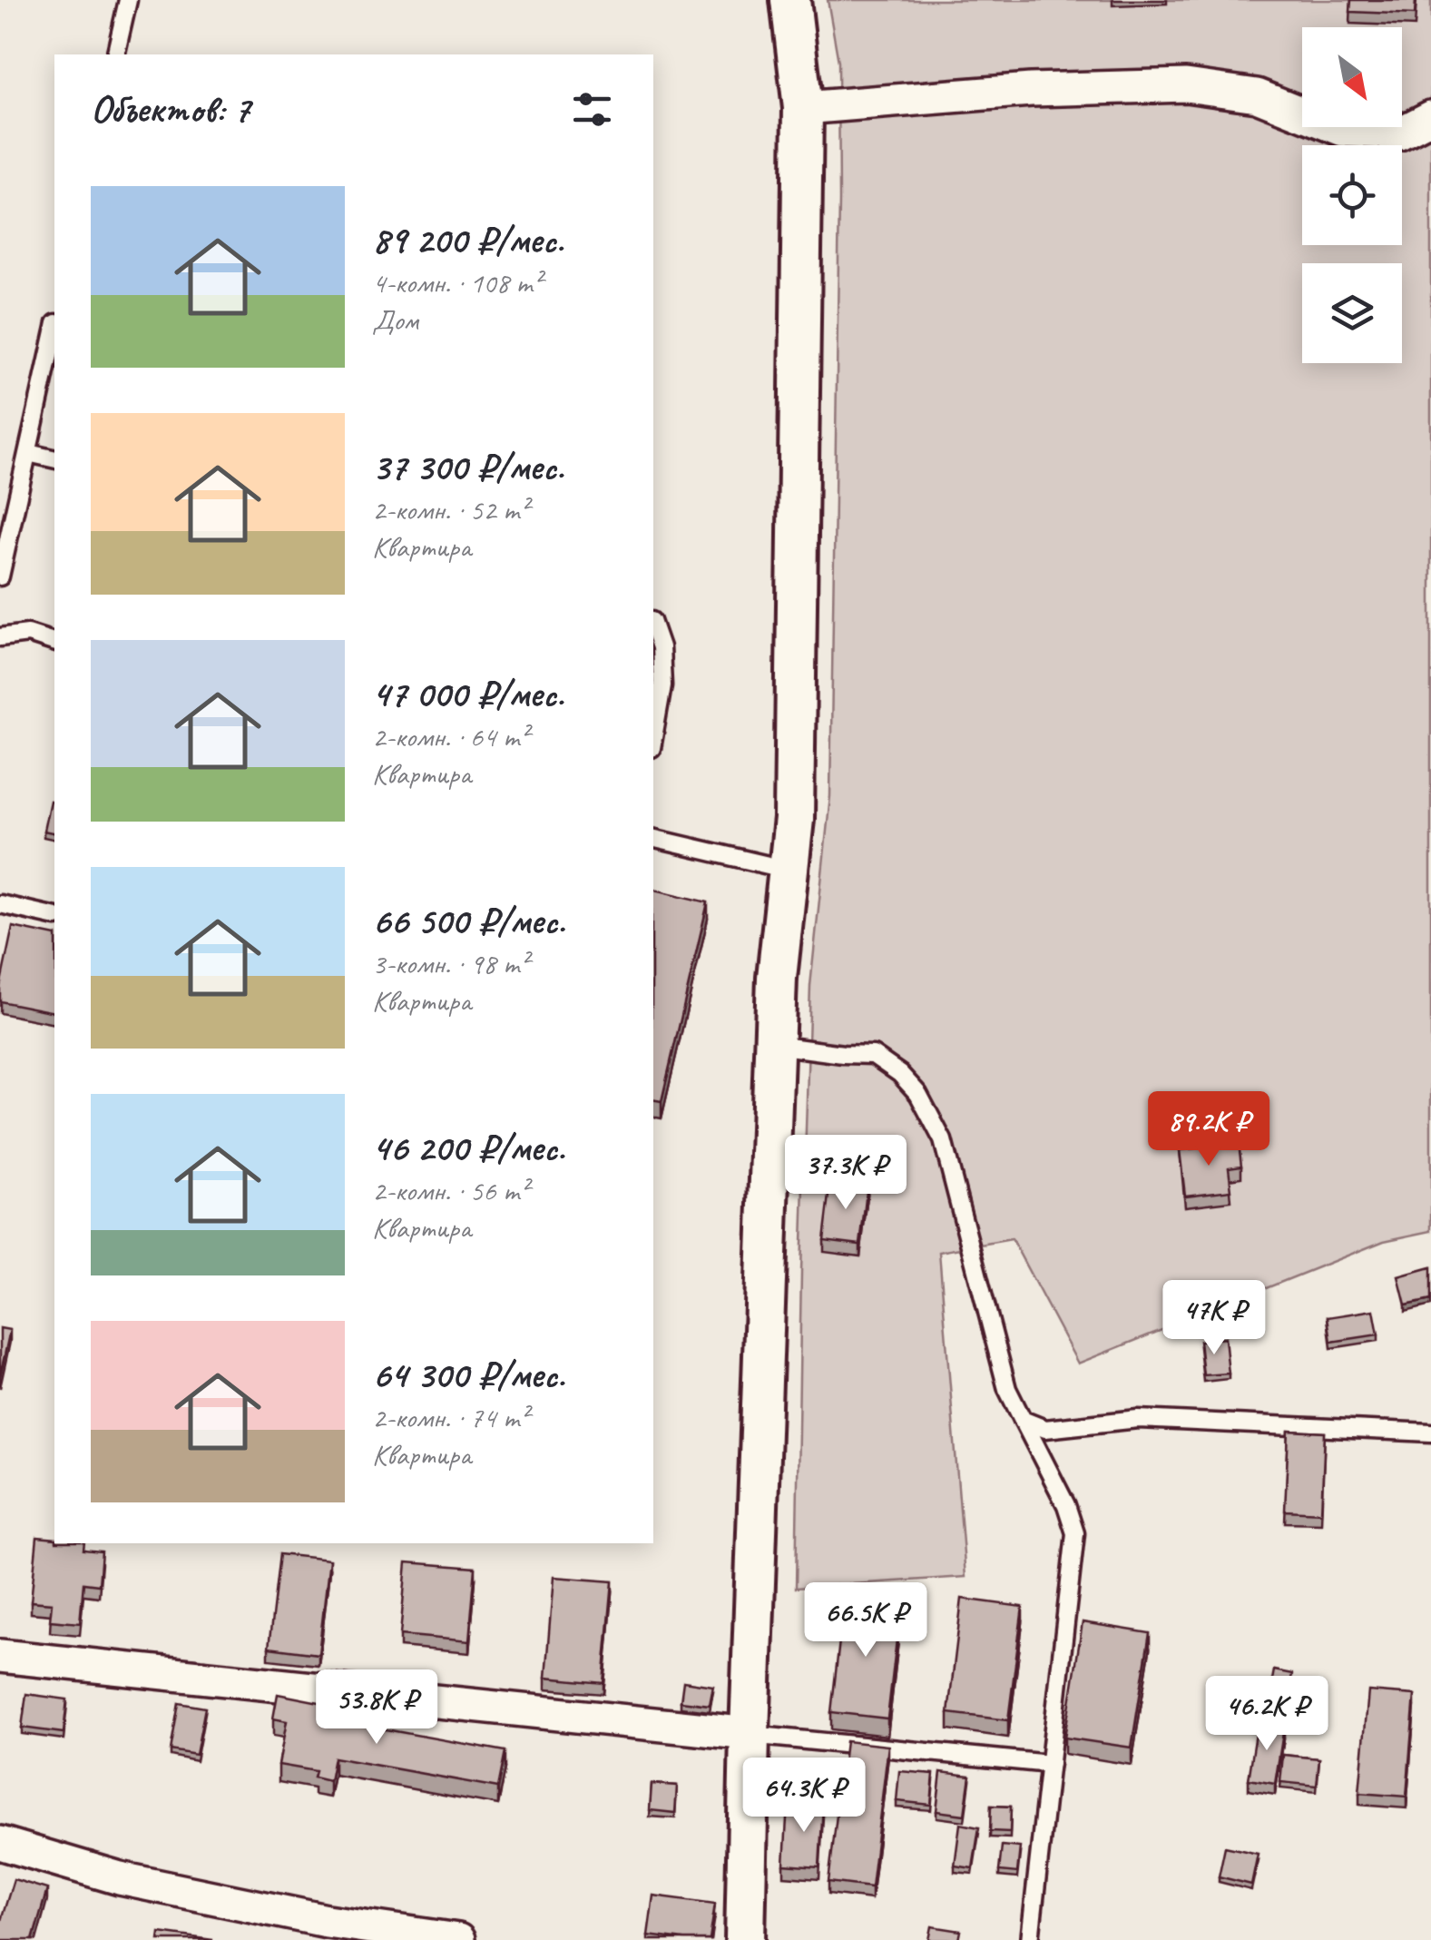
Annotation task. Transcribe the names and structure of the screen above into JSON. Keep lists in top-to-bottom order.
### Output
{
  "north": "bottom right",
  "page": {
    "heading": "Объектов: 7",
    "list": [
      {
        "name": "89 200 ₽/мес.",
        "note": "4-комн. · 108 m² · Дом"
      },
      {
        "name": "37 300 ₽/мес.",
        "note": "2-комн. · 52 m² · Квартира"
      },
      {
        "name": "47 000 ₽/мес.",
        "note": "2-комн. · 64 m² · Квартира"
      },
      {
        "name": "66 500 ₽/мес.",
        "note": "3-комн. · 98 m² · Квартира"
      },
      {
        "name": "46 200 ₽/мес.",
        "note": "2-комн. · 56 m² · Квартира"
      },
      {
        "name": "64 300 ₽/мес.",
        "note": "2-комн. · 74 m² · Квартира"
      }
    ],
    "price": [
      "89.2K ₽",
      "37.3K ₽",
      "47K ₽",
      "66.5K ₽",
      "53.8K ₽",
      "46.2K ₽",
      "64.3K ₽"
    ]
  }
}
